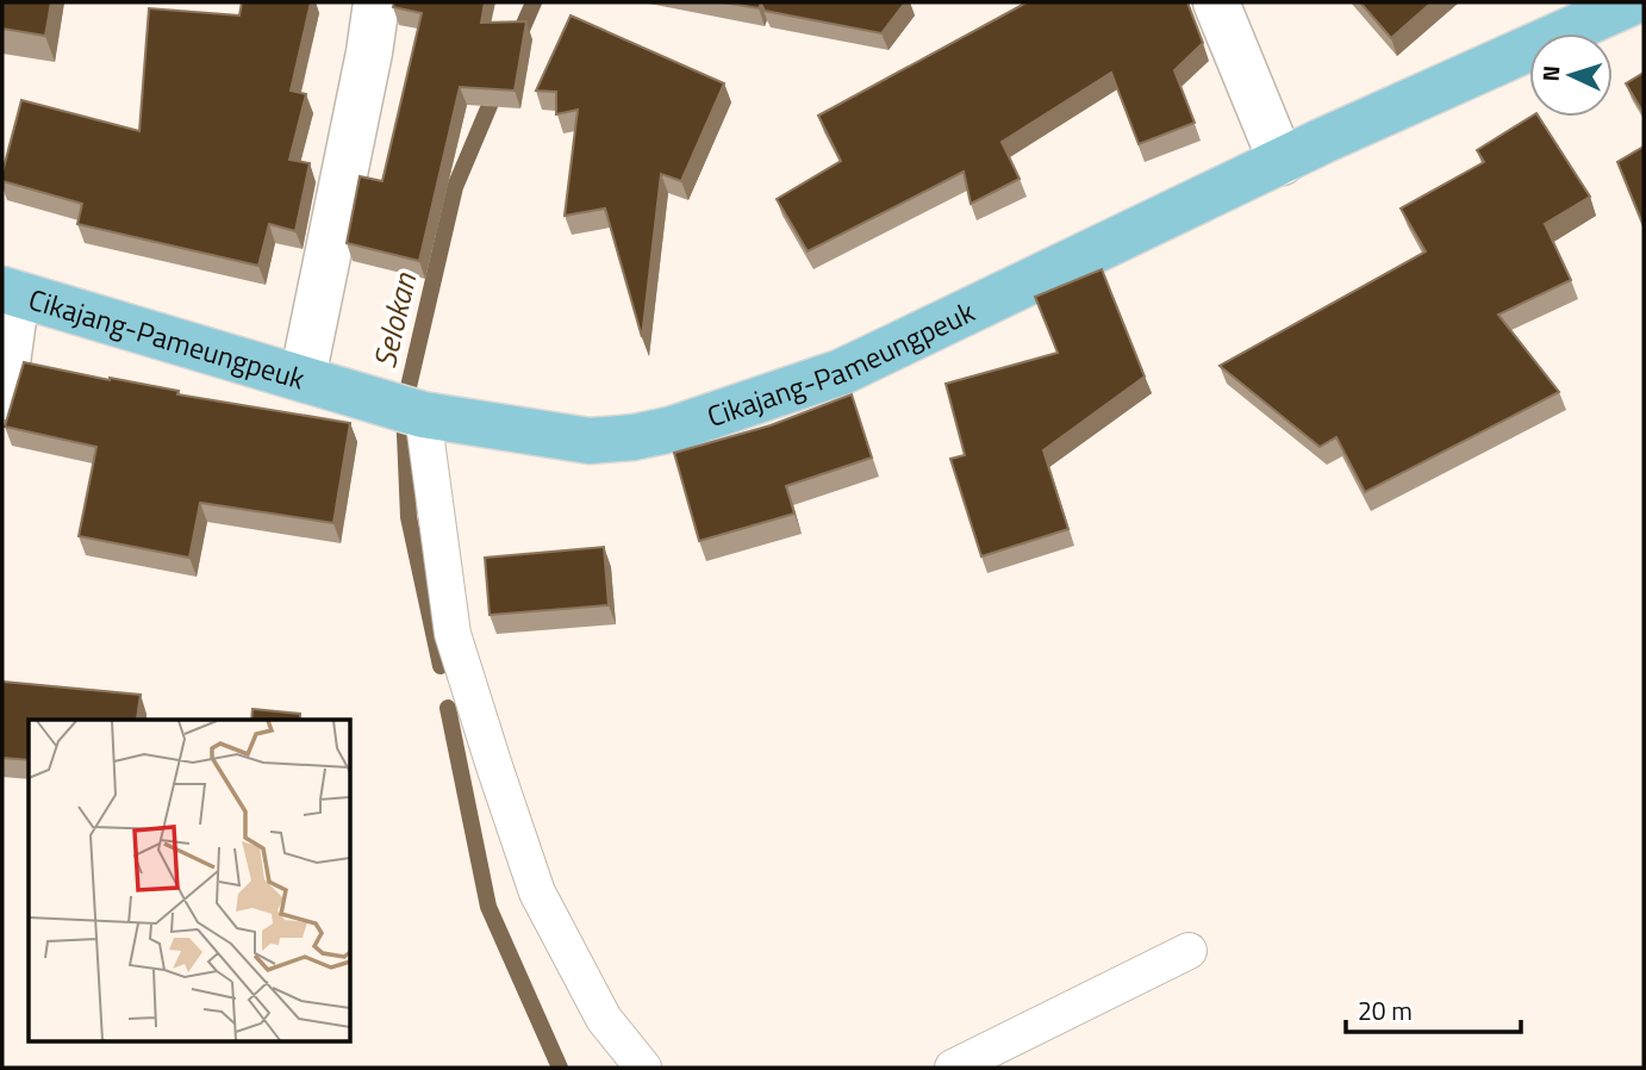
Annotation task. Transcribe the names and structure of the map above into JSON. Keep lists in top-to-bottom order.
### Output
{
  "streets": {
    "main road": ["Cikajang-Pameungpeuk"]
  },
  "water": ["Selokan"],
  "scale_bar": "20 m",
  "north": "left"
}
